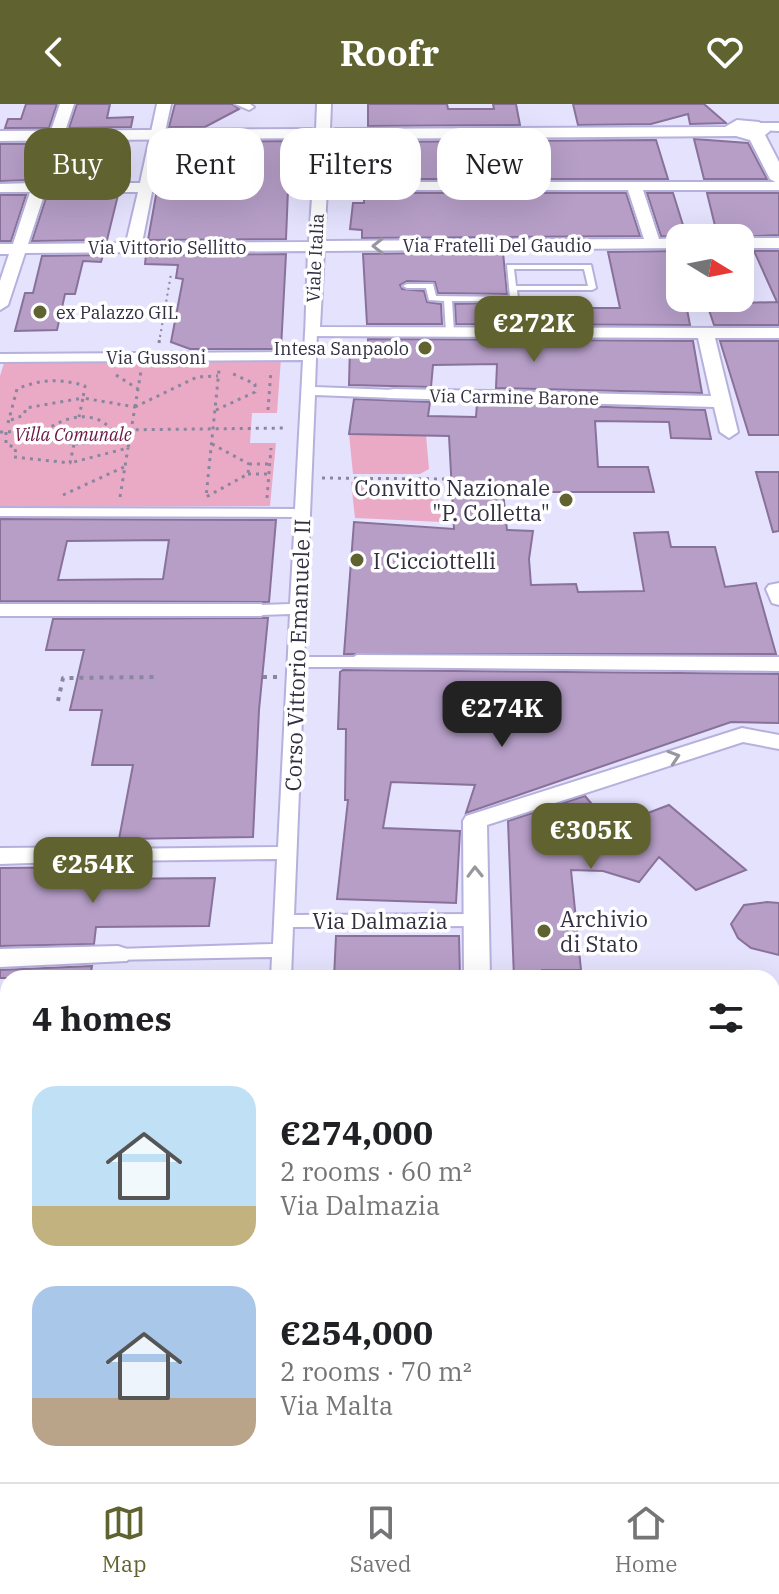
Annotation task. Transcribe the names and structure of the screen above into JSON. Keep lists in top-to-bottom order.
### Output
{
  "streets": {
    "street": [
      "Via Fratelli Del Gaudio",
      "Via Vittorio Sellitto",
      "Viale Italia",
      "Via Gussoni",
      "Via Carmine Barone",
      "Corso Vittorio Emanuele II",
      "Via Dalmazia"
    ]
  },
  "crossings": [
    ["Via Fratelli Del Gaudio", "Via Vittorio Sellitto"],
    ["Via Fratelli Del Gaudio", "Viale Italia"],
    ["Via Vittorio Sellitto", "Viale Italia"],
    ["Viale Italia", "Corso Vittorio Emanuele II"],
    ["Via Gussoni", "Corso Vittorio Emanuele II"],
    ["Via Carmine Barone", "Corso Vittorio Emanuele II"],
    ["Corso Vittorio Emanuele II", "Via Dalmazia"]
  ],
  "one_way": ["Via Dalmazia"],
  "parks": ["Villa Comunale"],
  "places": [
    "ex Palazzo GIL",
    "Intesa Sanpaolo",
    "Convitto Nazionale \"P. Colletta\"",
    "I Cicciottelli",
    "Archivio di Stato"
  ],
  "north": "right",
  "page": {
    "header": "Roofr",
    "chip": [
      "Buy",
      "Rent",
      "Filters",
      "New"
    ],
    "price": [
      "€272K",
      "€274K",
      "€305K",
      "€254K"
    ],
    "heading": "4 homes",
    "list": [
      {
        "name": "€274,000",
        "note": "2 rooms · 60 m² · Via Dalmazia"
      },
      {
        "name": "€254,000",
        "note": "2 rooms · 70 m² · Via Malta"
      }
    ],
    "tabs": ["Map", "Saved", "Home"]
  }
}
